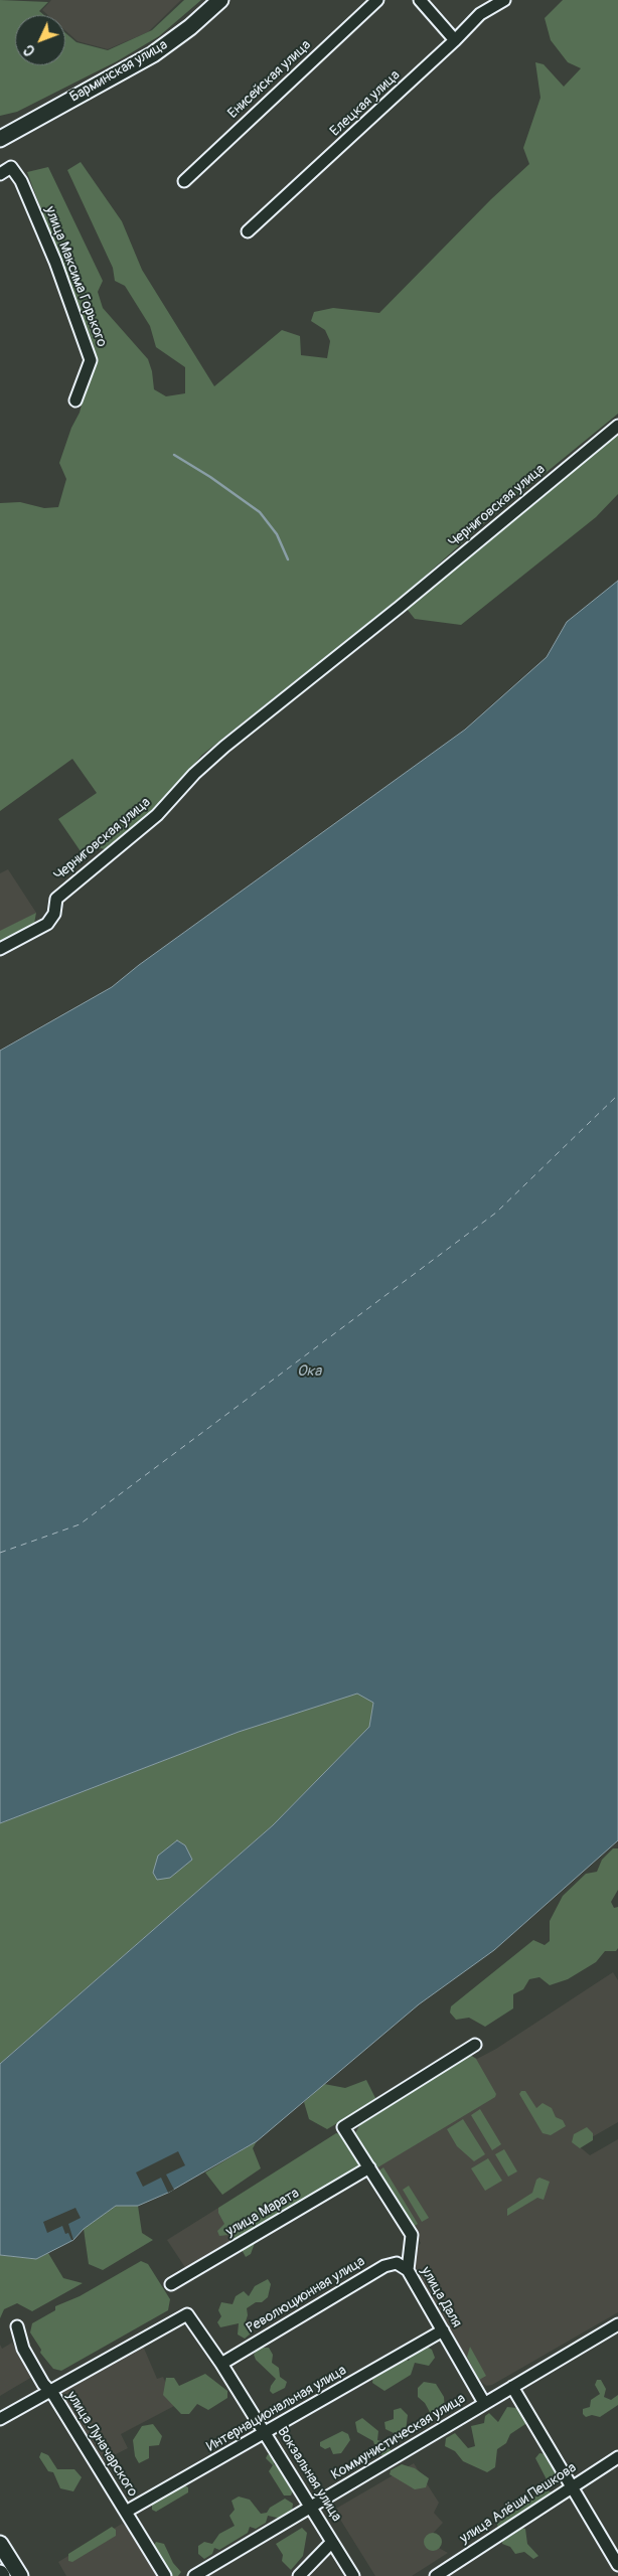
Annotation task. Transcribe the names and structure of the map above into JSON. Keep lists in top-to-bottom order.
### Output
{
  "streets": {
    "main road": ["Барминская улица"],
    "street": [
      "Енисейская улица",
      "Елецкая улица",
      "улица Максима Горького",
      "Черниговская улица",
      "улица Марата",
      "Революционная улица",
      "улица Даля",
      "Интернациональная улица",
      "Коммунистическая улица",
      "улица Луначарского",
      "Вокзальная улица",
      "улица Алёши Пешкова"
    ]
  },
  "crossings": [
    ["улица Марата", "улица Даля"],
    ["Революционная улица", "улица Даля"],
    ["Революционная улица", "Вокзальная улица"],
    ["улица Даля", "Интернациональная улица"],
    ["улица Даля", "Коммунистическая улица"],
    ["Интернациональная улица", "улица Луначарского"],
    ["Интернациональная улица", "Вокзальная улица"],
    ["Коммунистическая улица", "Вокзальная улица"],
    ["улица Луначарского", "Вокзальная улица"]
  ],
  "water": ["Ока"],
  "north": "bottom left"
}
